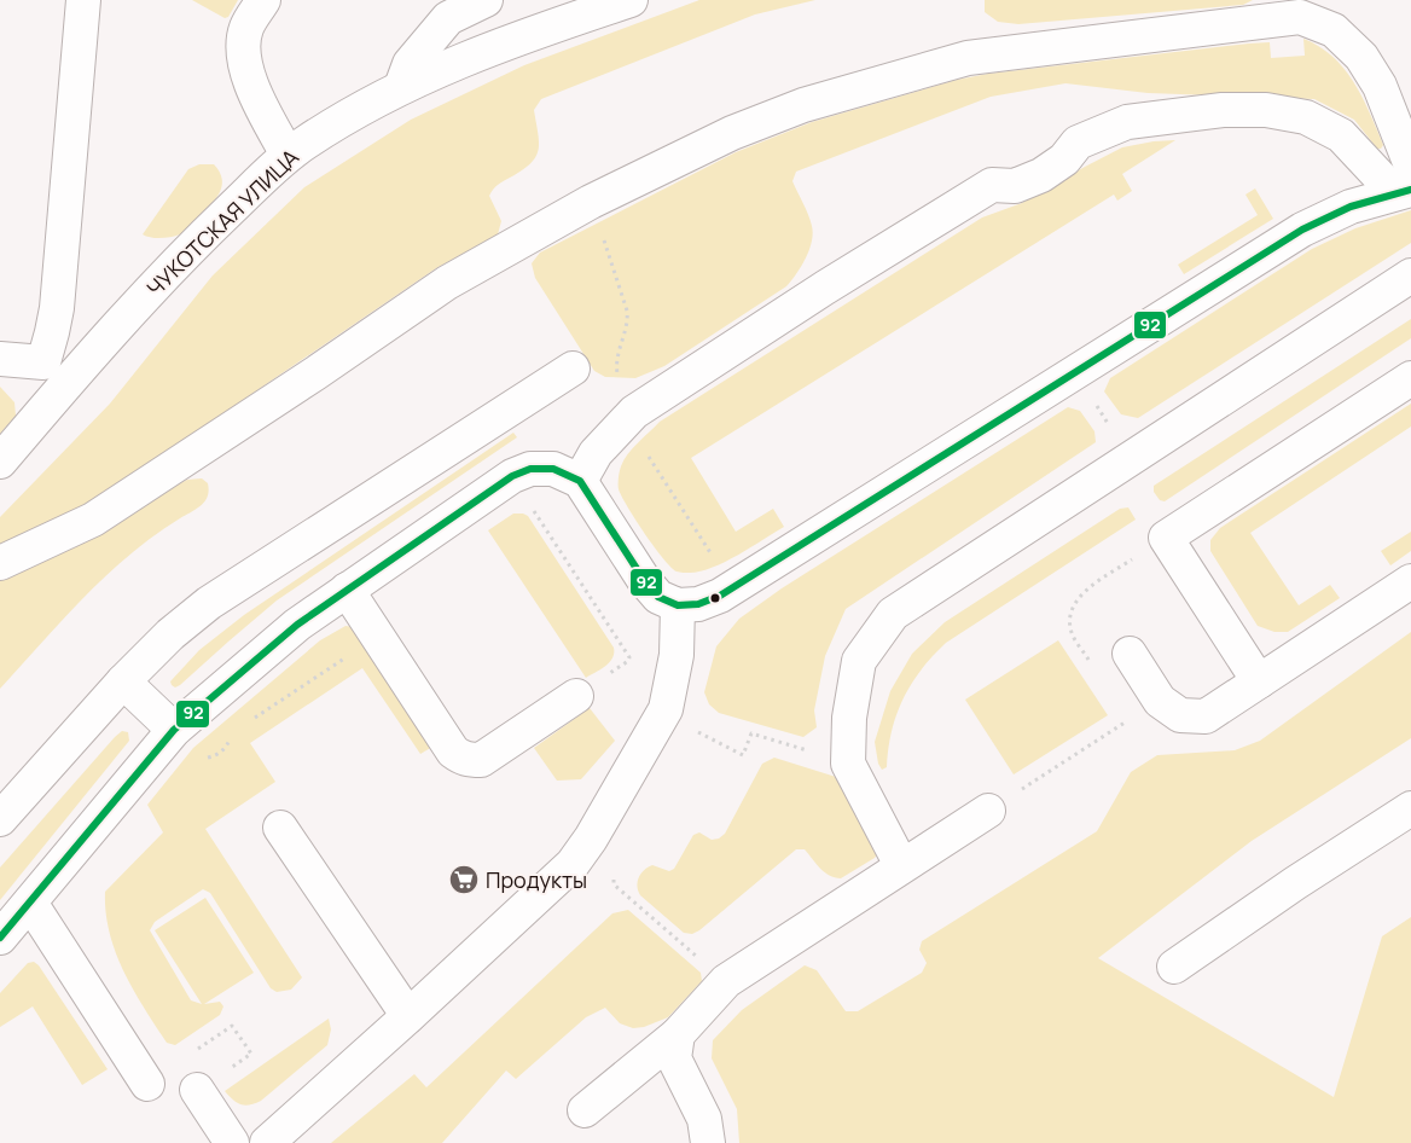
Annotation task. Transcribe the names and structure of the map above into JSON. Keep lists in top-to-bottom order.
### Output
{
  "streets": {
    "street": ["ЧУКОТСКАЯ УЛИЦА"]
  },
  "places": {
    "supermarket": ["Продукты"]
  },
  "lines": ["transit line 92"]
}
